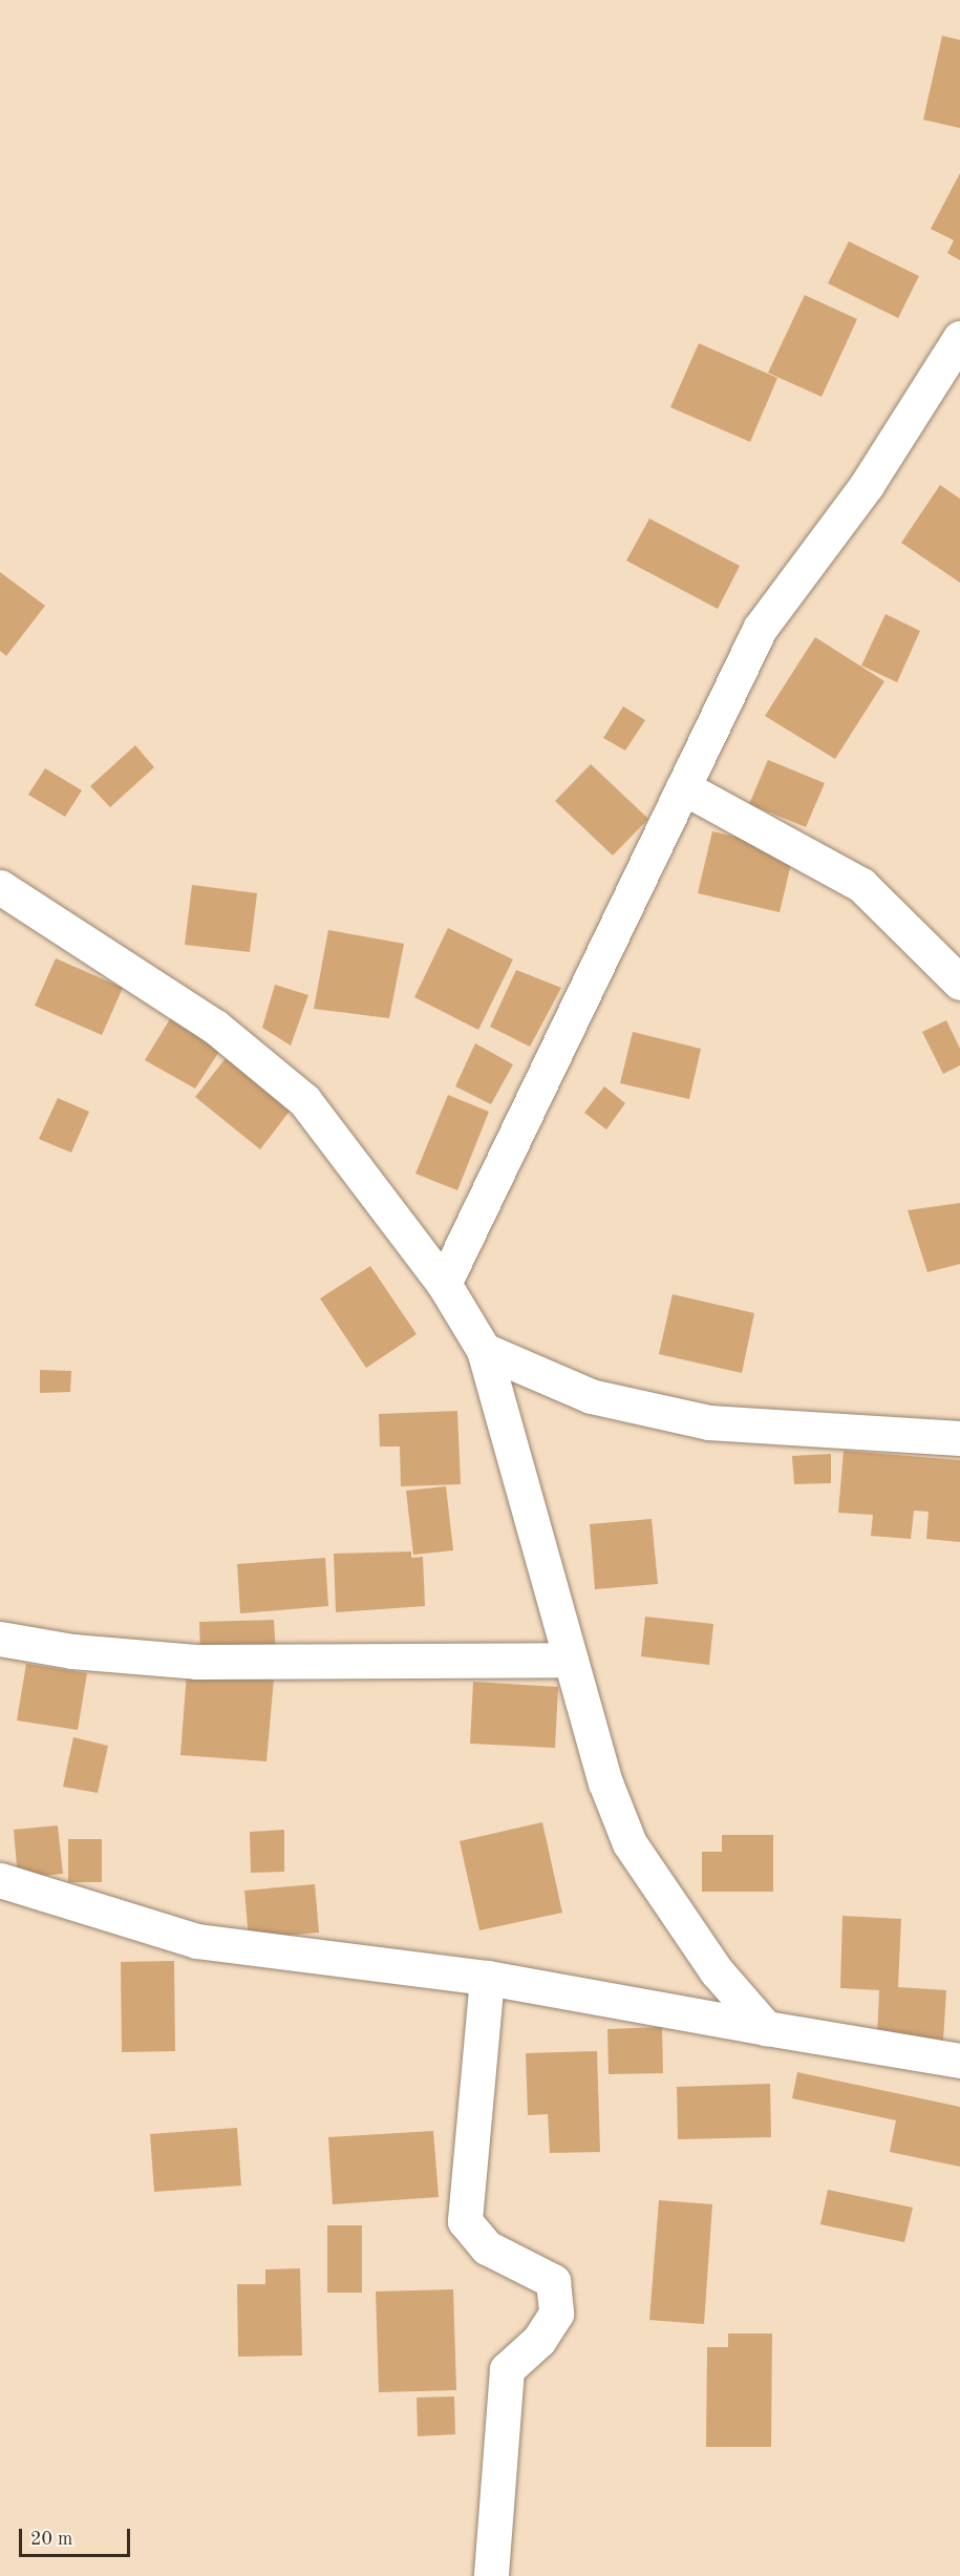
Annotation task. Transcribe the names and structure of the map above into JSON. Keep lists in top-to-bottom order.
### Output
{
  "scale_bar": "20 m"
}
